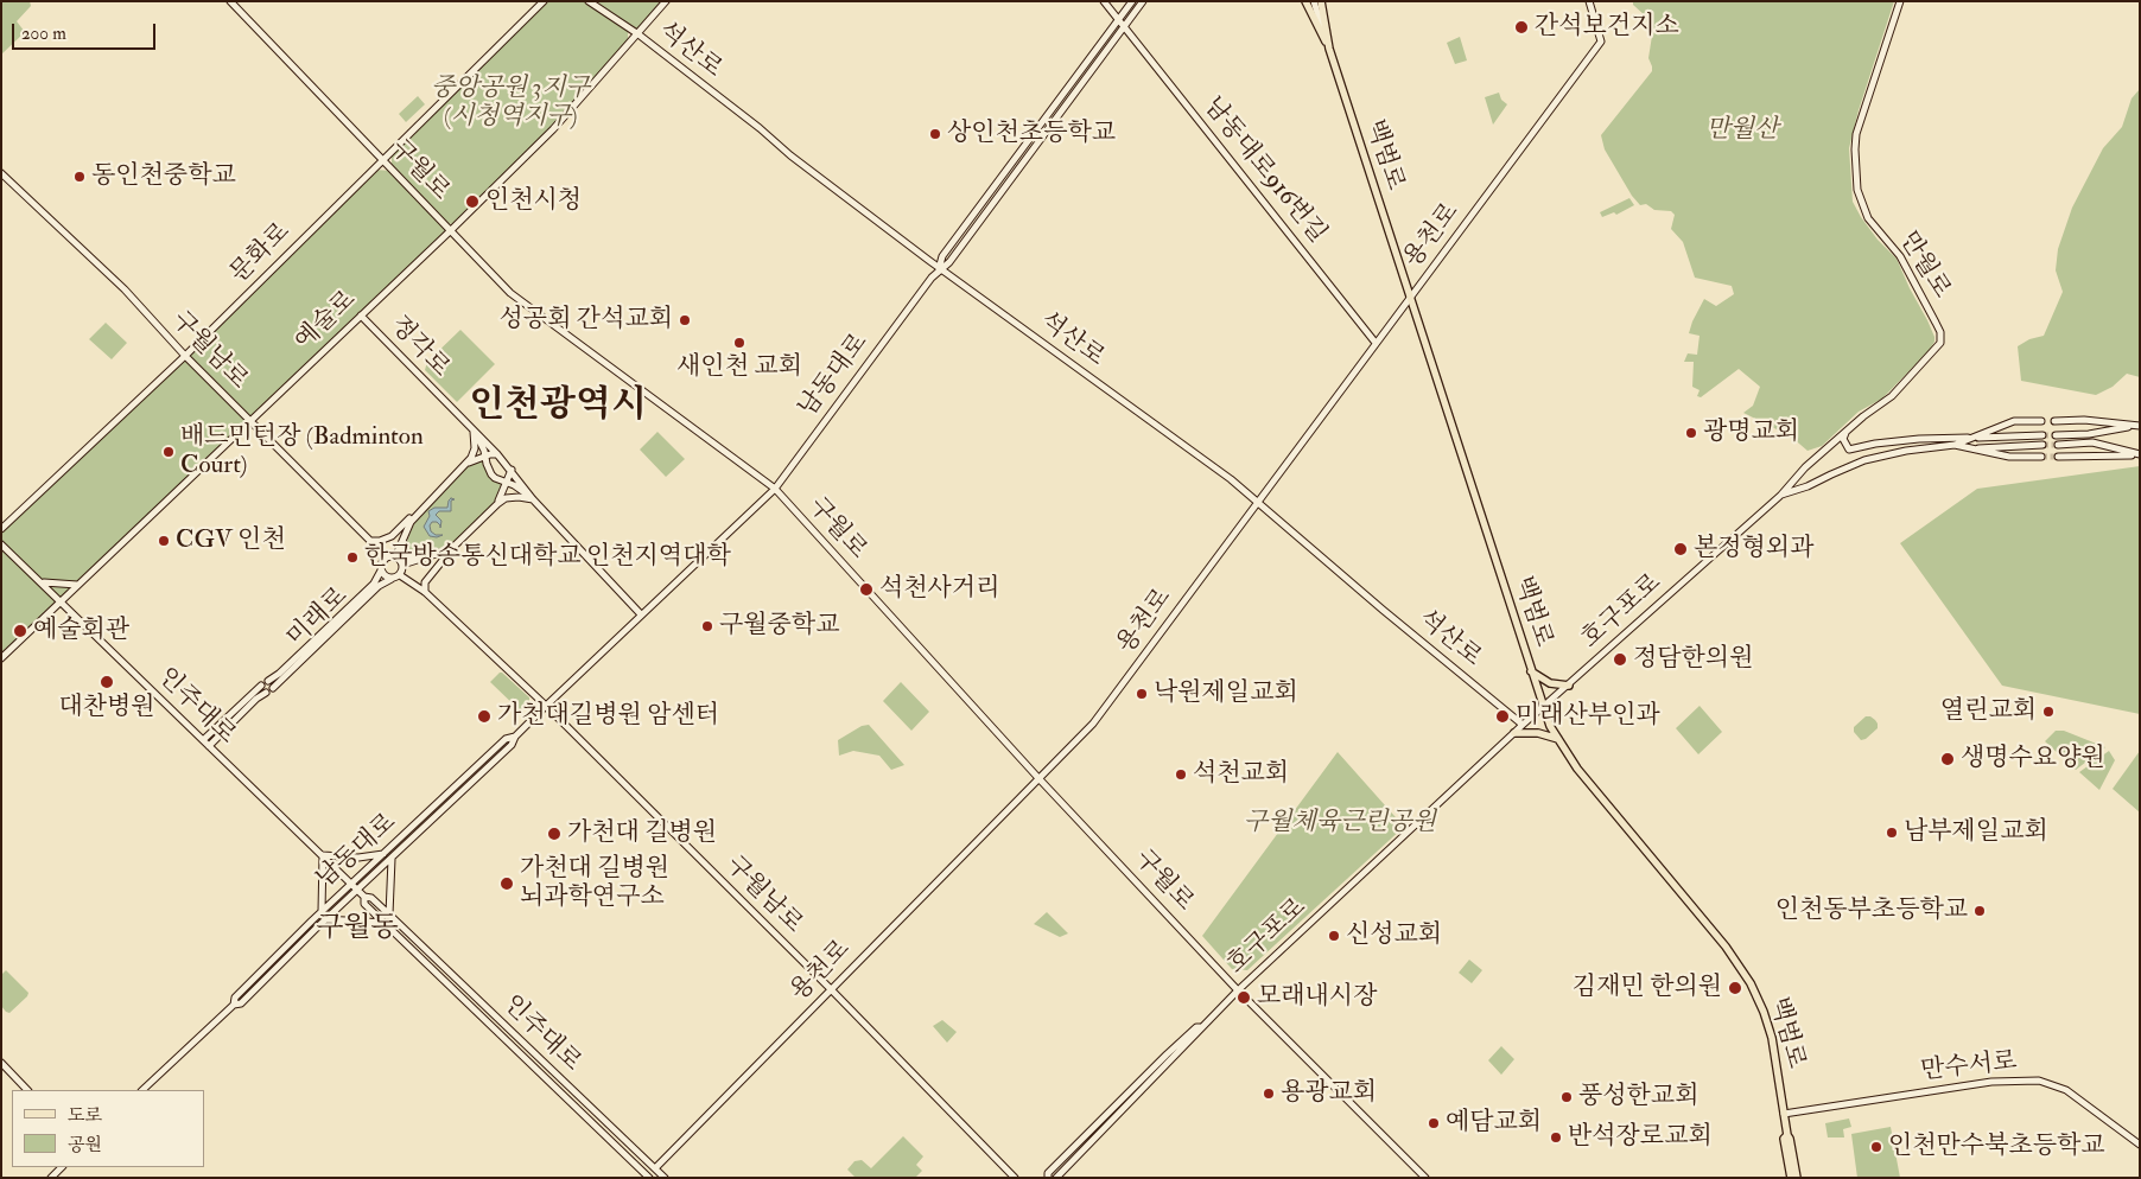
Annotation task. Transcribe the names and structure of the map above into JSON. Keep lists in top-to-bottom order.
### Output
{
  "streets": {
    "main road": [
      "석산로",
      "백범로",
      "구월로",
      "남동대로916번길",
      "용천로",
      "문화로",
      "만월로",
      "예술로",
      "정각로",
      "구월남로",
      "남동대로",
      "호구포로",
      "미래로",
      "인주대로",
      "만수서로"
    ]
  },
  "crossings": [
    ["석산로", "용천로"],
    ["석산로", "예술로"],
    ["석산로", "남동대로"],
    ["석산로", "호구포로"],
    ["백범로", "용천로"],
    ["백범로", "호구포로"],
    ["백범로", "만수서로"],
    ["구월로", "용천로"],
    ["구월로", "문화로"],
    ["구월로", "예술로"],
    ["구월로", "남동대로"],
    ["구월로", "호구포로"],
    ["남동대로916번길", "용천로"],
    ["남동대로916번길", "남동대로"],
    ["용천로", "구월남로"],
    ["용천로", "인주대로"],
    ["문화로", "구월남로"],
    ["만월로", "호구포로"],
    ["예술로", "정각로"],
    ["예술로", "구월남로"],
    ["예술로", "인주대로"],
    ["구월남로", "남동대로"],
    ["구월남로", "미래로"],
    ["남동대로", "인주대로"]
  ],
  "districts": ["인천광역시", "구월동"],
  "parks": ["중앙공원 3지구 (시청역지구)", "만월산", "구월체육근린공원"],
  "places": [
    "간석보건지소",
    "상인천초등학교",
    "동인천중학교",
    "인천시청",
    "성공회 간석교회",
    "새인천 교회",
    "광명교회",
    "배드민턴장 (Badminton Court)",
    "CGV 인천",
    "본정형외과",
    "한국방송통신대학교 인천지역대학",
    "석천사거리",
    "구월중학교",
    "예술회관",
    "정담한의원",
    "대찬병원",
    "낙원제일교회",
    "열린교회",
    "가천대길병원 암센터",
    "미래산부인과",
    "생명수요양원",
    "석천교회",
    "남부제일교회",
    "가천대 길병원",
    "가천대 길병원 뇌과학연구소",
    "인천동부초등학교",
    "신성교회",
    "김재민 한의원",
    "모래내시장",
    "용광교회",
    "풍성한교회",
    "예담교회",
    "반석장로교회",
    "인천만수북초등학교"
  ],
  "legend": ["도로", "공원"],
  "scale_bar": "200 m"
}
